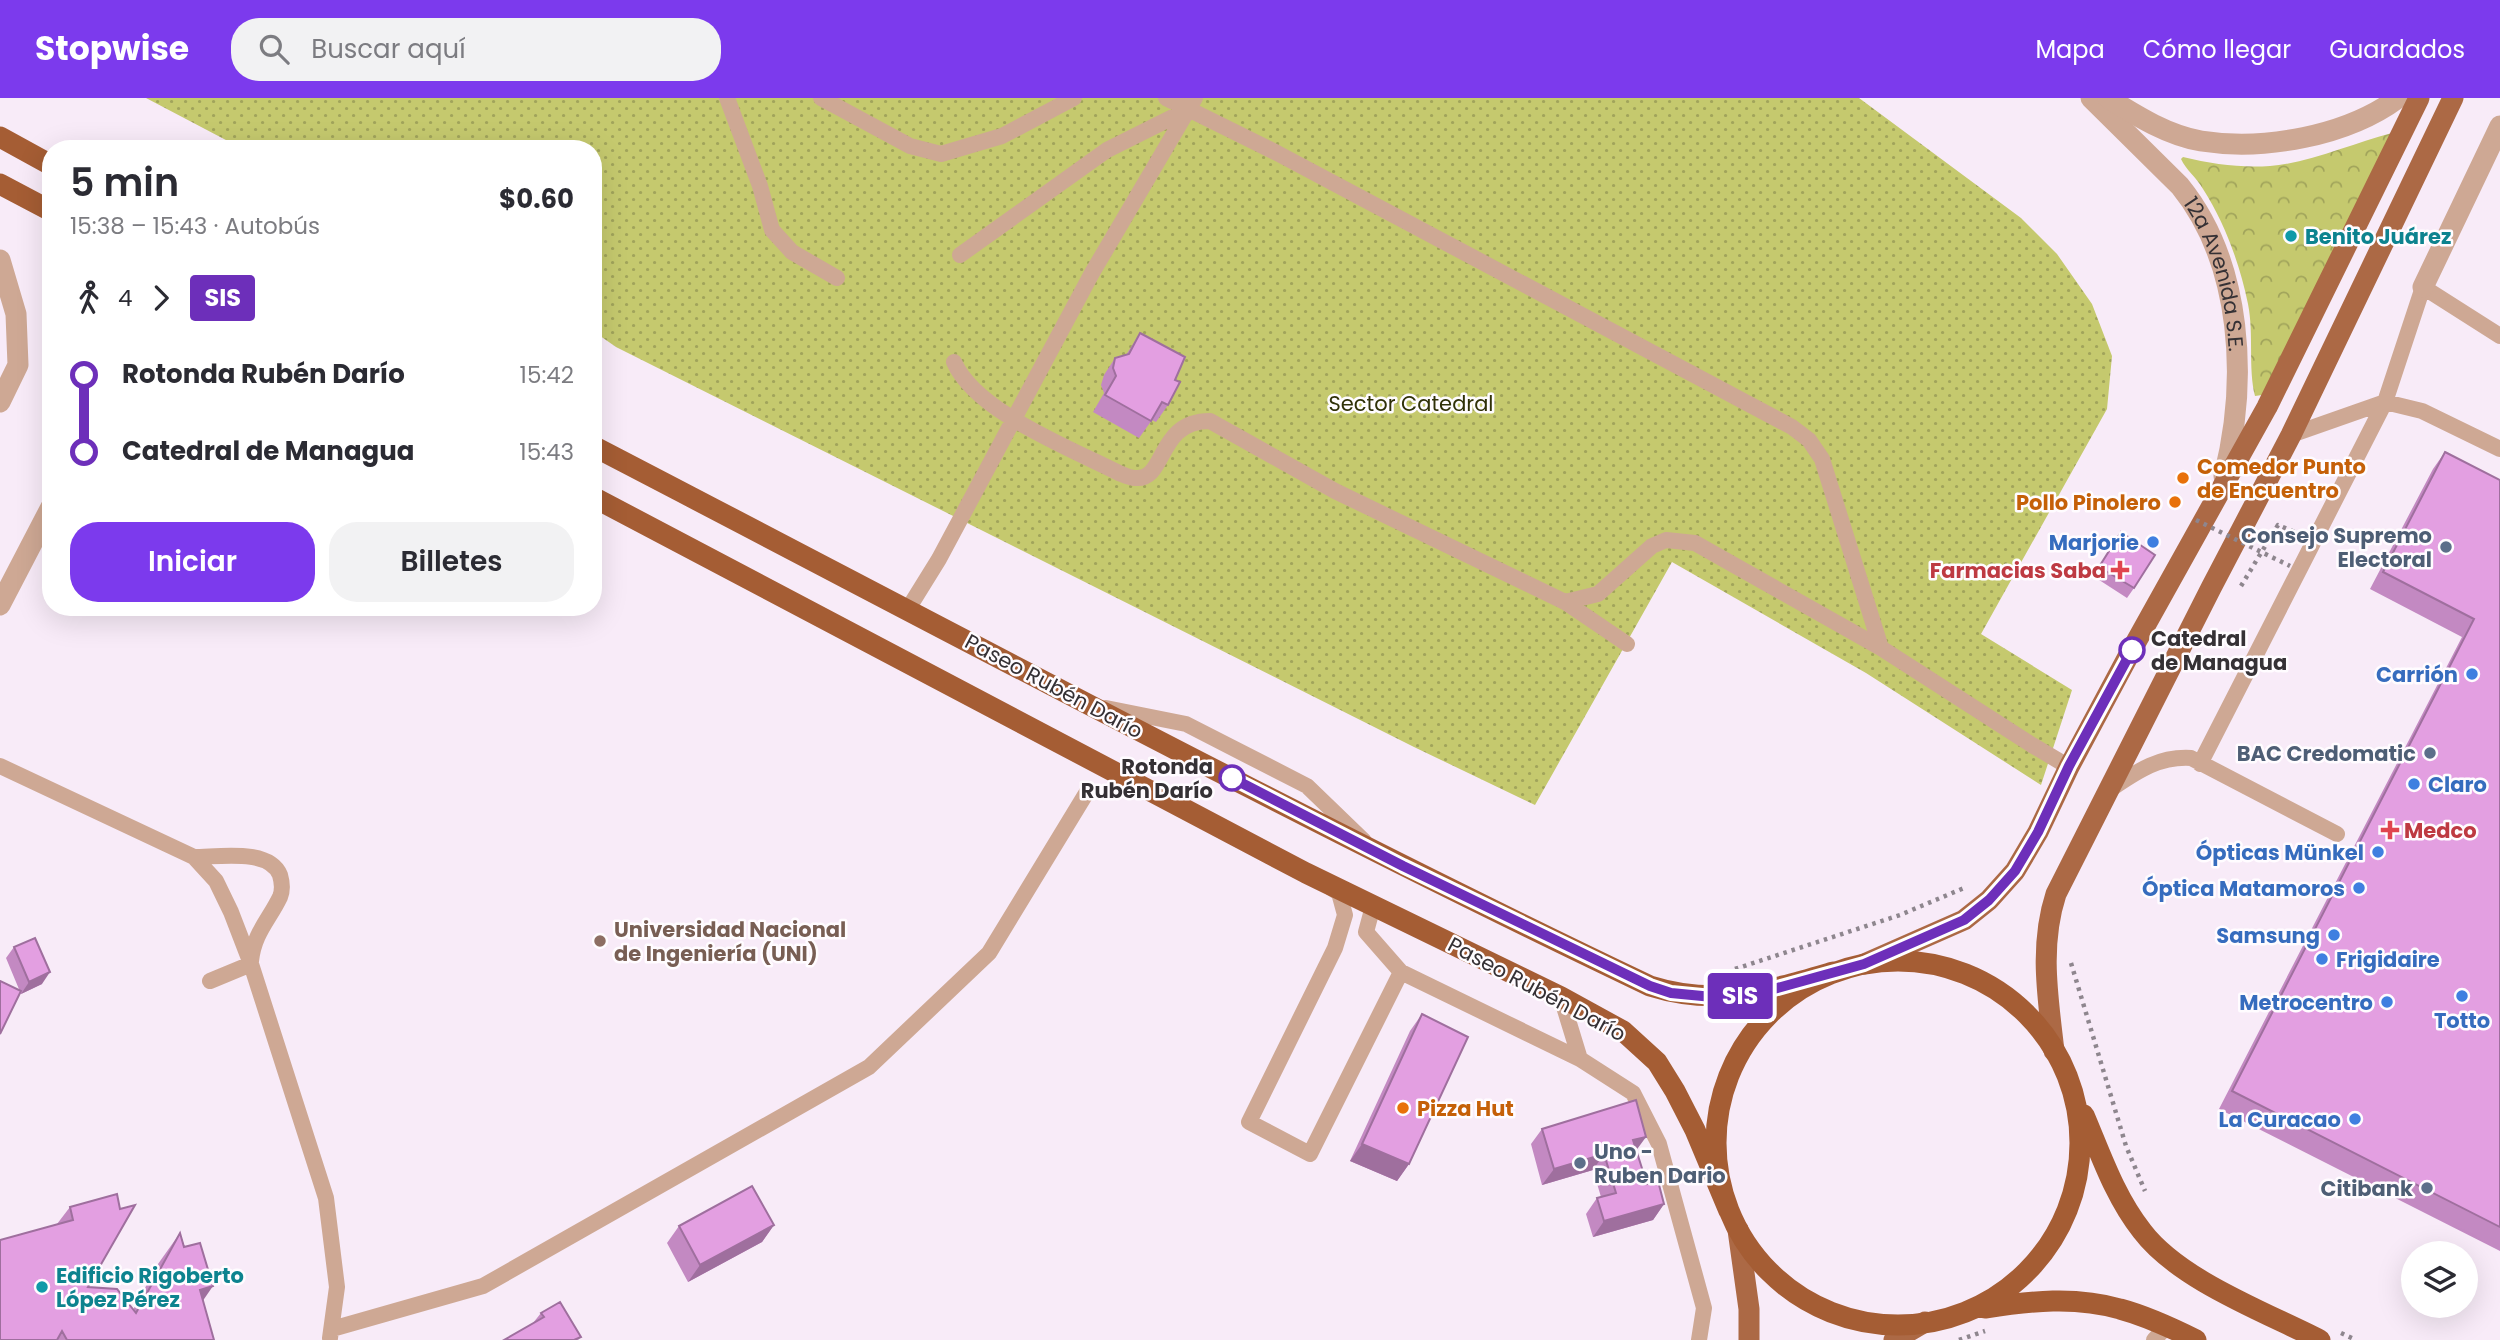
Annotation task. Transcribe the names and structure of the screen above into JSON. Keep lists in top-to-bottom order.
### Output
{
  "streets": {
    "highway": ["Paseo Rubén Darío"],
    "street": ["12a Avenida S.E."]
  },
  "parks": ["Sector Catedral"],
  "places": {
    "other": [
      "Benito Juárez",
      "Comedor Punto de Encuentro",
      "Pollo Pinolero",
      "Marjorie",
      "Consejo Supremo Electoral",
      "Catedral de Managua",
      "Carrión",
      "BAC Credomatic",
      "Rotonda Rubén Darío",
      "Claro",
      "Ópticas Münkel",
      "Óptica Matamoros",
      "Samsung",
      "Universidad Nacional de Ingeniería (UNI)",
      "Frigidaire",
      "Totto",
      "Metrocentro",
      "Pizza Hut",
      "La Curacao",
      "Uno - Ruben Dario",
      "Citibank",
      "Edificio Rigoberto López Pérez"
    ],
    "health": ["Farmacias Saba", "Medco"]
  },
  "lines": ["bus line SIS"],
  "page": {
    "header": "Stopwise",
    "search": "Buscar aquí",
    "nav": ["Mapa", "Cómo llegar", "Guardados"],
    "on_map": "SIS",
    "heading": ["5 min", "15:38 – 15:43 · Autobús", "$0.60"],
    "legs": ["4", "SIS"],
    "list": [
      {
        "name": "Rotonda Rubén Darío",
        "value": "15:42"
      },
      {
        "name": "Catedral de Managua",
        "value": "15:43"
      }
    ],
    "buttons": ["Iniciar", "Billetes"]
  }
}
